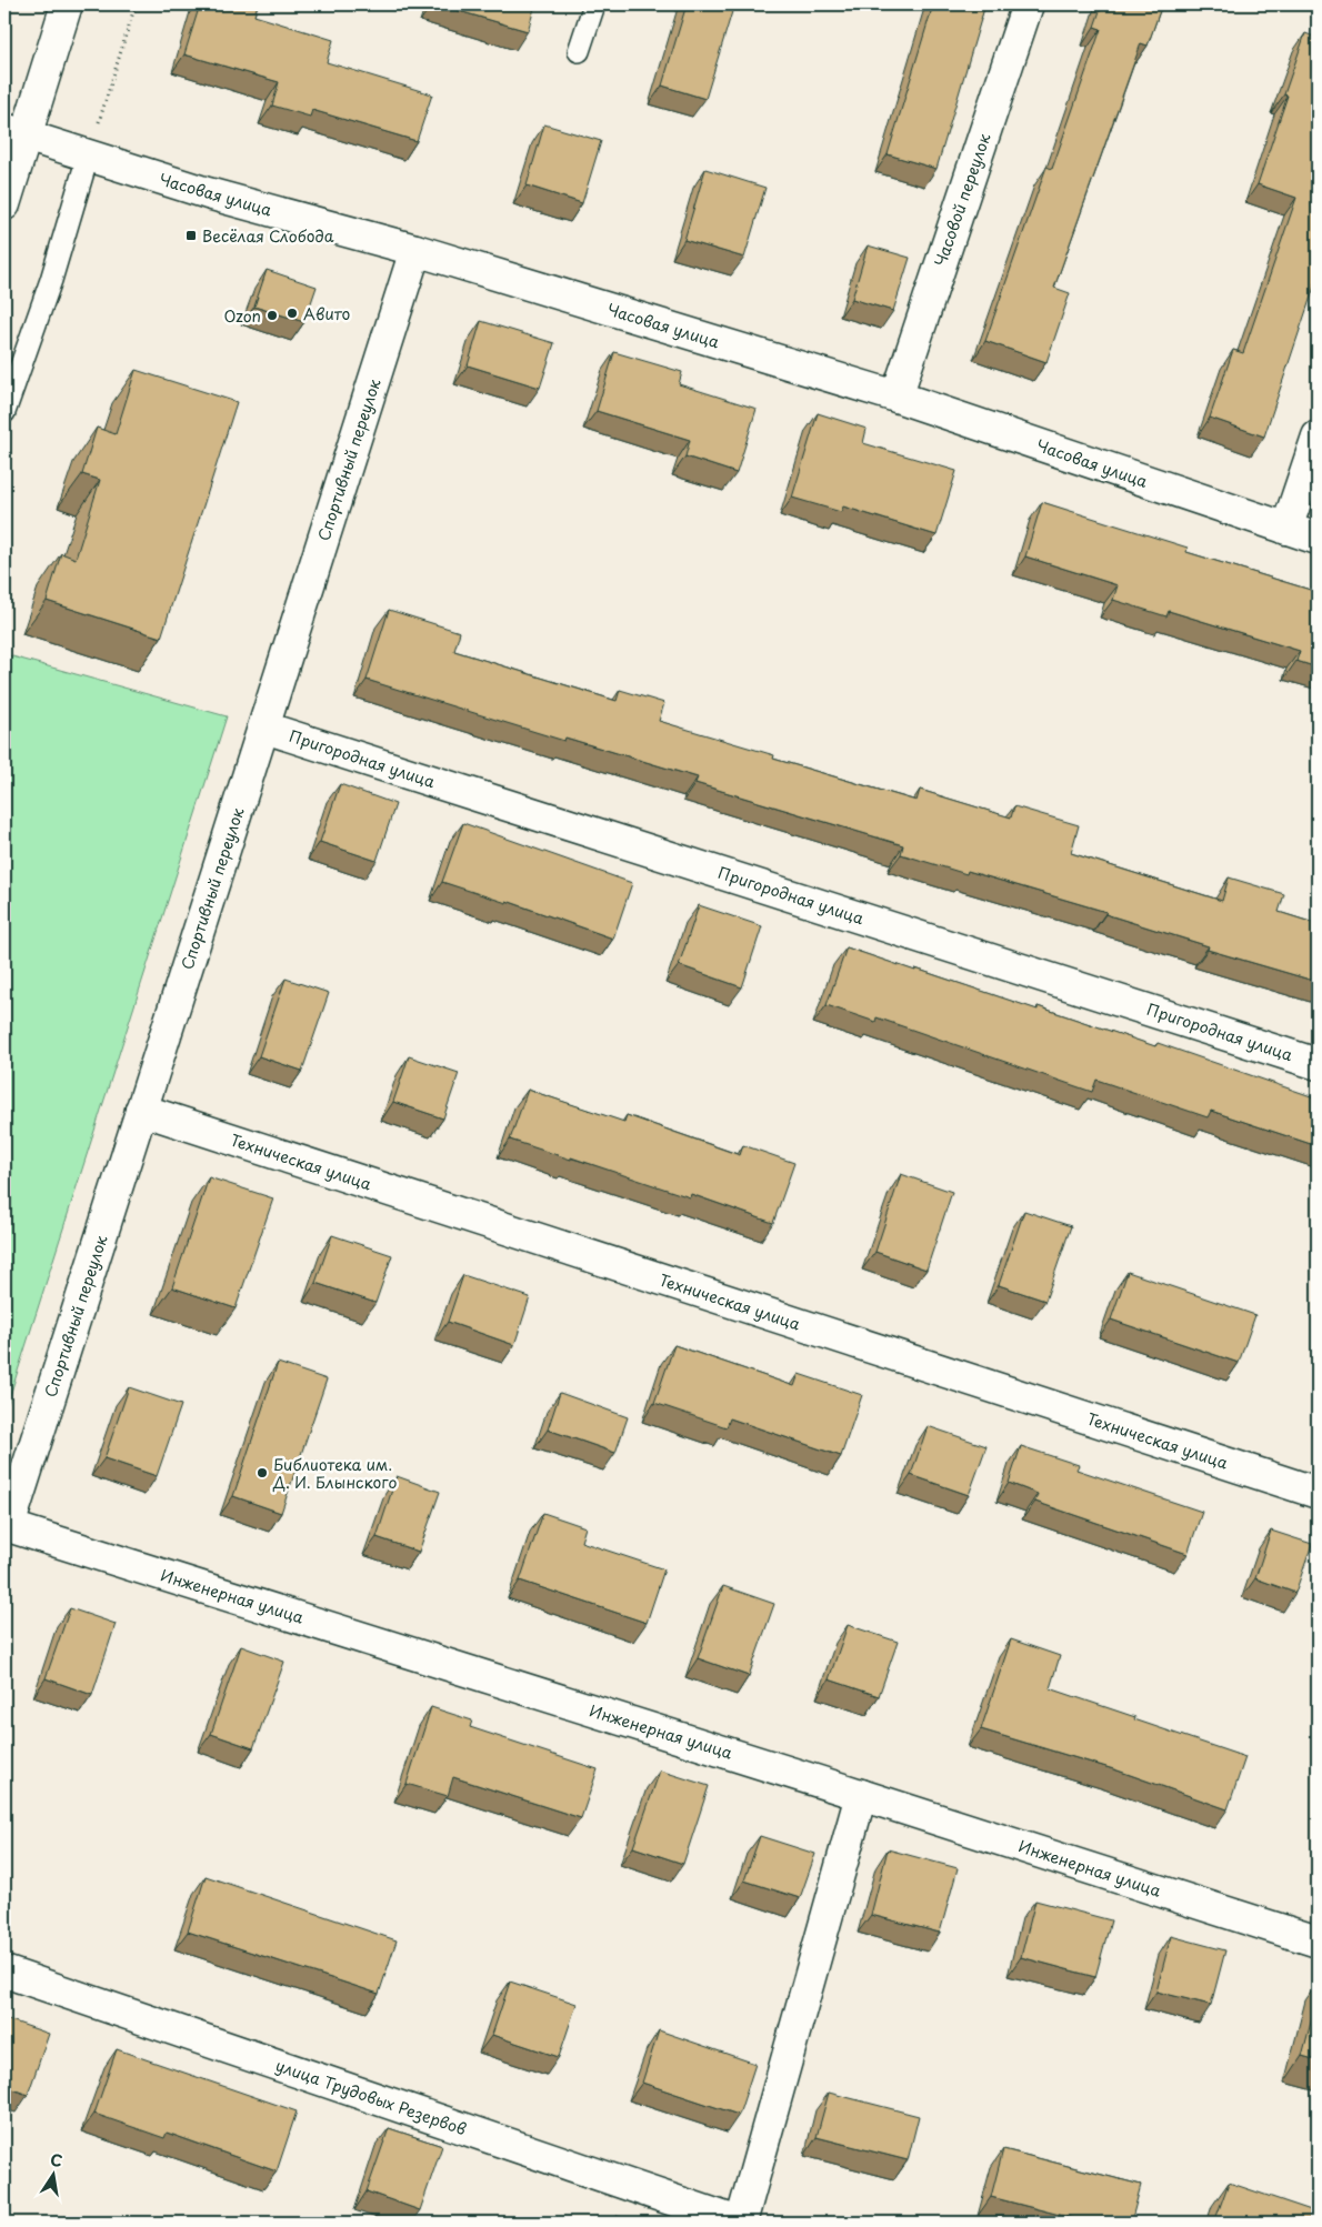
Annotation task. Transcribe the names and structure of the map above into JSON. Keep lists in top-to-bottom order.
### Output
{
  "streets": {
    "street": [
      "Часовая улица",
      "Часовой переулок",
      "Спортивный переулок",
      "Пригородная улица",
      "Техническая улица",
      "Инженерная улица",
      "улица Трудовых Резервов"
    ]
  },
  "crossings": [
    ["Часовая улица", "Часовой переулок"],
    ["Часовая улица", "Спортивный переулок"],
    ["Спортивный переулок", "Пригородная улица"],
    ["Спортивный переулок", "Техническая улица"],
    ["Спортивный переулок", "Инженерная улица"]
  ],
  "places": {
    "transit": ["Весёлая Слобода"],
    "other": ["Авито", "Ozon", "Библиотека им. Д. И. Блынского"]
  },
  "north": "top"
}
